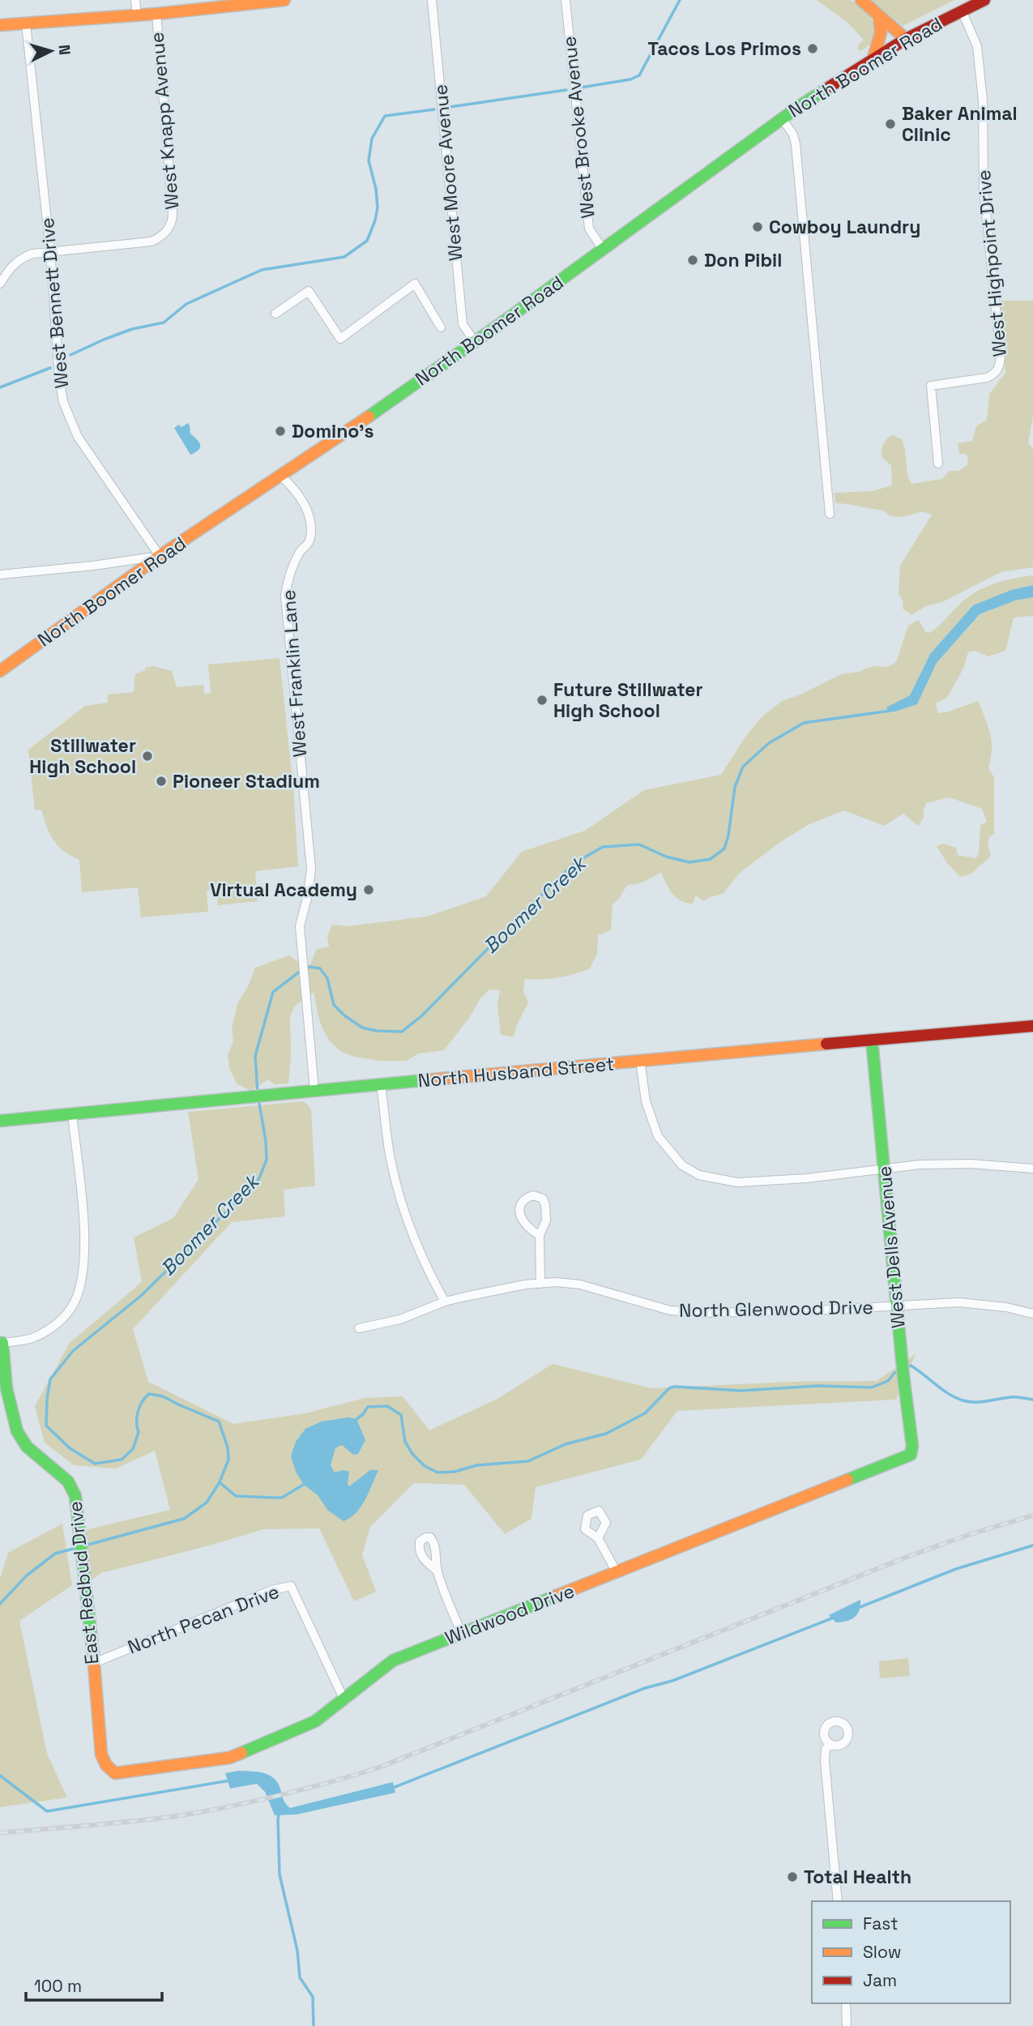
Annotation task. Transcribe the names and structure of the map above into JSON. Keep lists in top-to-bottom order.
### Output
{
  "streets": {
    "street": [
      "North Boomer Road",
      "West Knapp Avenue",
      "West Brooke Avenue",
      "West Moore Avenue",
      "West Highpoint Drive",
      "West Bennett Drive",
      "West Franklin Lane",
      "North Husband Street",
      "West Dells Avenue",
      "North Glenwood Drive",
      "East Redbud Drive",
      "Wildwood Drive",
      "North Pecan Drive"
    ]
  },
  "crossings": [
    ["North Boomer Road", "West Brooke Avenue"],
    ["North Boomer Road", "West Moore Avenue"],
    ["North Boomer Road", "West Highpoint Drive"],
    ["North Boomer Road", "West Bennett Drive"],
    ["North Boomer Road", "West Franklin Lane"],
    ["West Knapp Avenue", "West Bennett Drive"],
    ["West Franklin Lane", "North Husband Street"],
    ["North Husband Street", "West Dells Avenue"],
    ["West Dells Avenue", "North Glenwood Drive"],
    ["West Dells Avenue", "Wildwood Drive"],
    ["East Redbud Drive", "Wildwood Drive"],
    ["East Redbud Drive", "North Pecan Drive"],
    ["Wildwood Drive", "North Pecan Drive"]
  ],
  "water": ["Boomer Creek"],
  "places": [
    "Tacos Los Primos",
    "Baker Animal Clinic",
    "Cowboy Laundry",
    "Don Pibil",
    "Domino's",
    "Future Stillwater High School",
    "Stillwater High School",
    "Pioneer Stadium",
    "Virtual Academy",
    "Total Health"
  ],
  "legend": ["Fast", "Slow", "Jam"],
  "scale_bar": "100 m",
  "north": "right"
}
